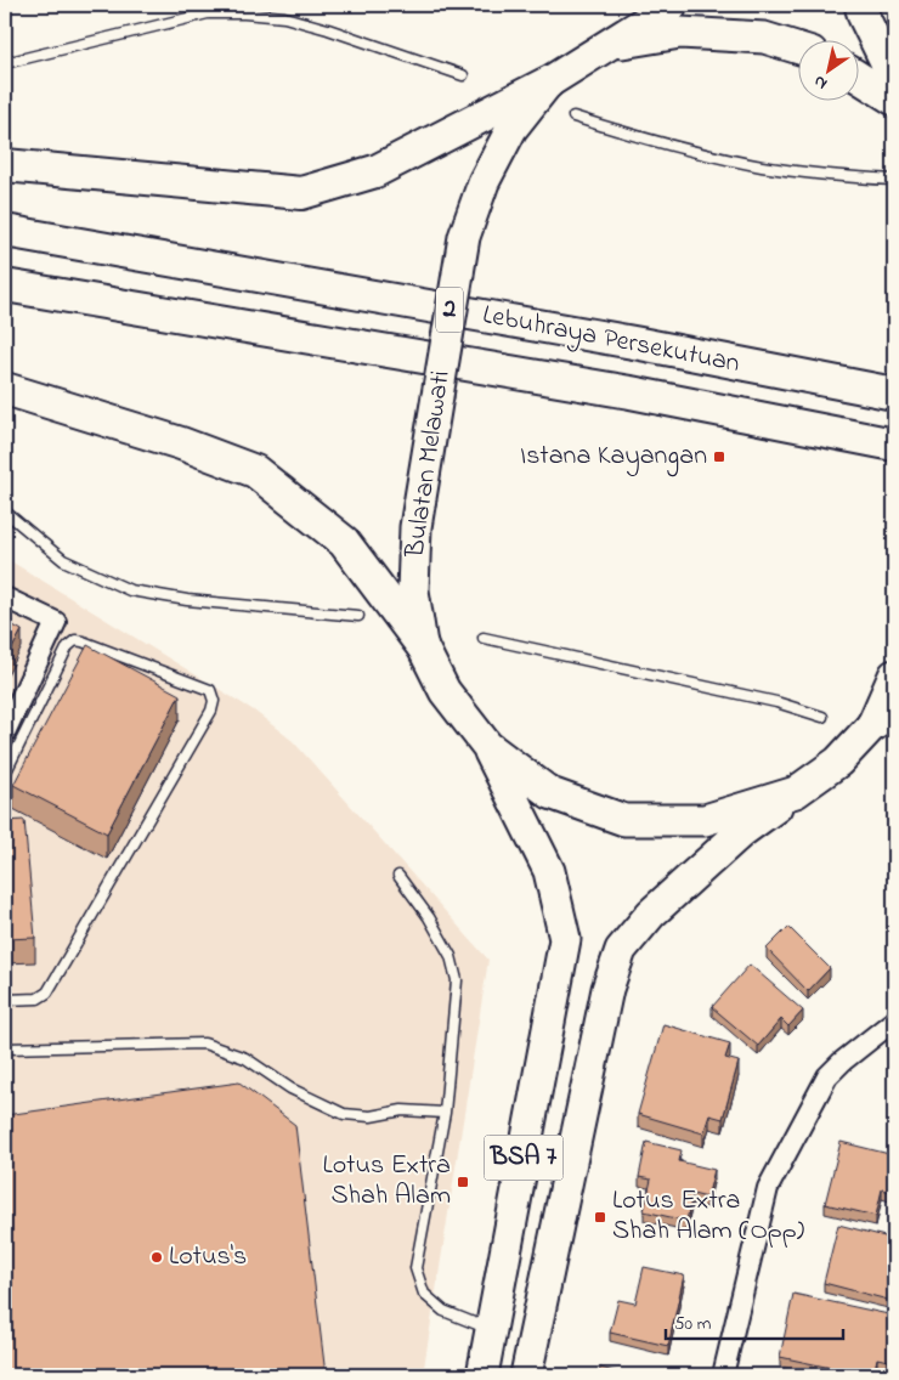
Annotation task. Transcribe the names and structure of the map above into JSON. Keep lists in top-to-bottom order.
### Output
{
  "streets": {
    "highway": ["2", "Lebuhraya Persekutuan"],
    "main road": ["Bulatan Melawati", "BSA 7"]
  },
  "crossings": [
    ["Bulatan Melawati", "BSA 7"]
  ],
  "places": {
    "transit": ["Istana Kayangan", "Lotus Extra Shah Alam", "Lotus Extra Shah Alam (Opp)"],
    "other": ["Lotus's"]
  },
  "scale_bar": "50 m",
  "north": "bottom left"
}
